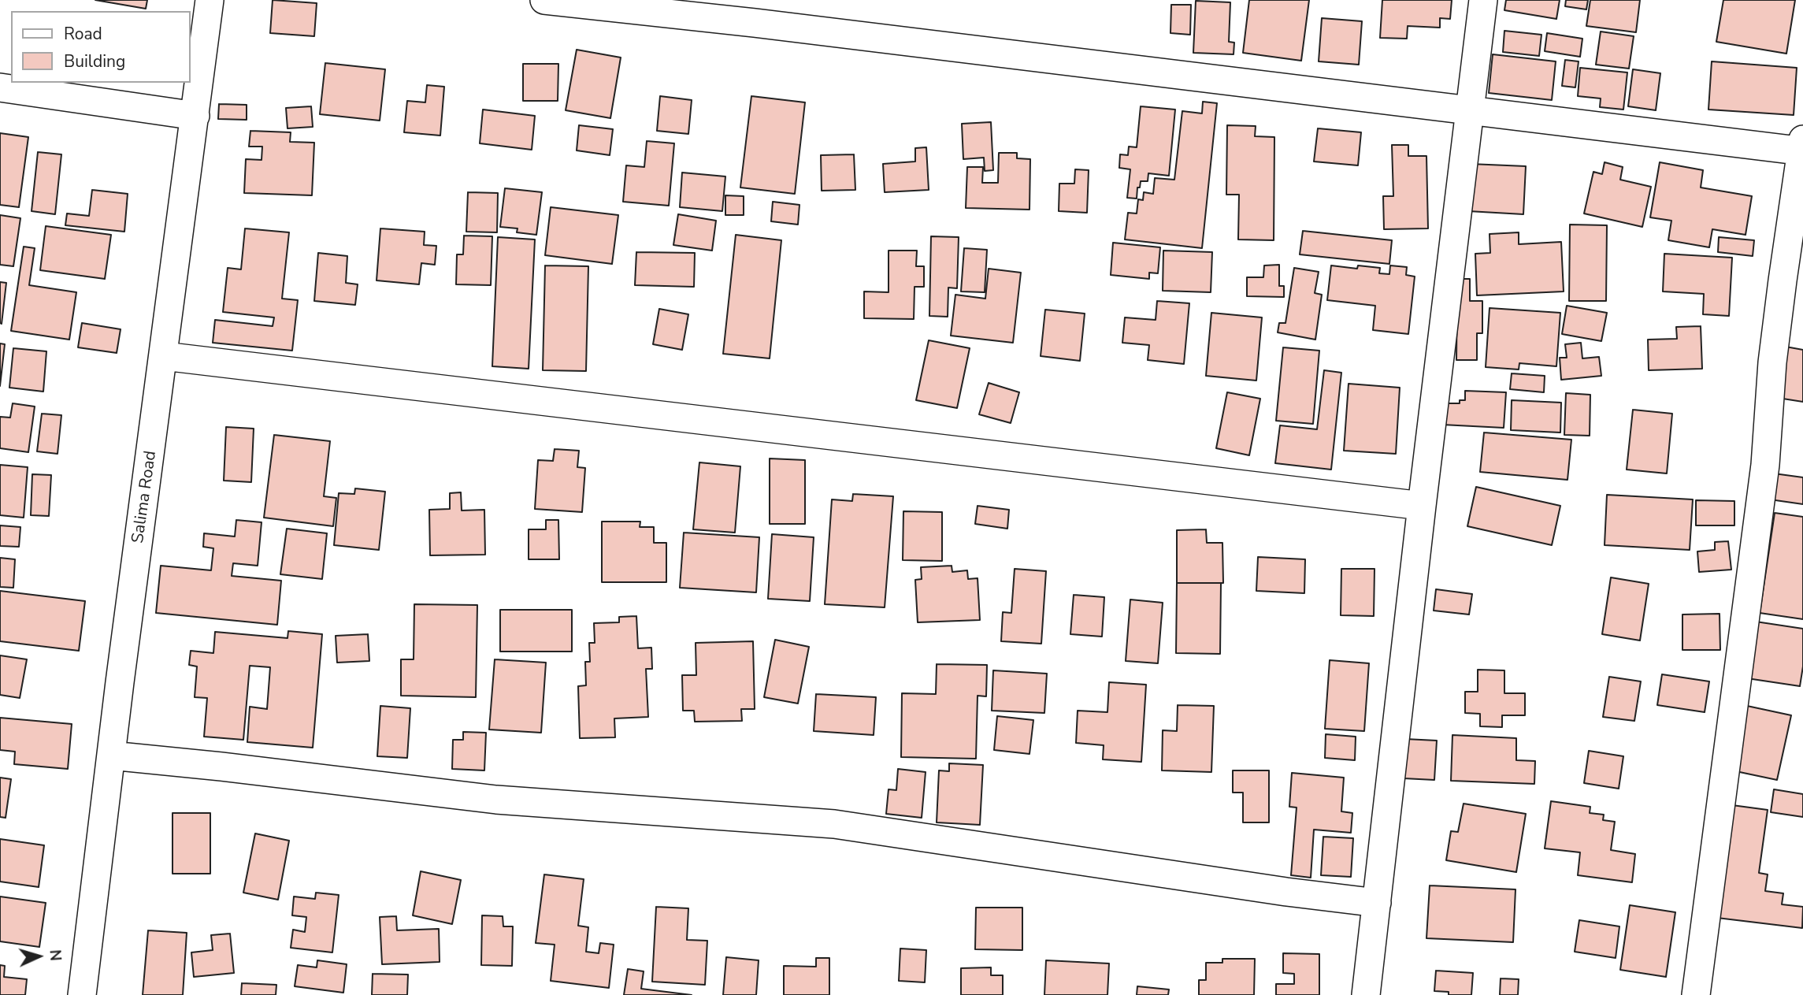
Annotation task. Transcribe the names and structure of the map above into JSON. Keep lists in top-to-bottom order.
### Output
{
  "streets": {
    "street": ["Salima Road"]
  },
  "legend": ["Road", "Building"],
  "north": "right"
}
